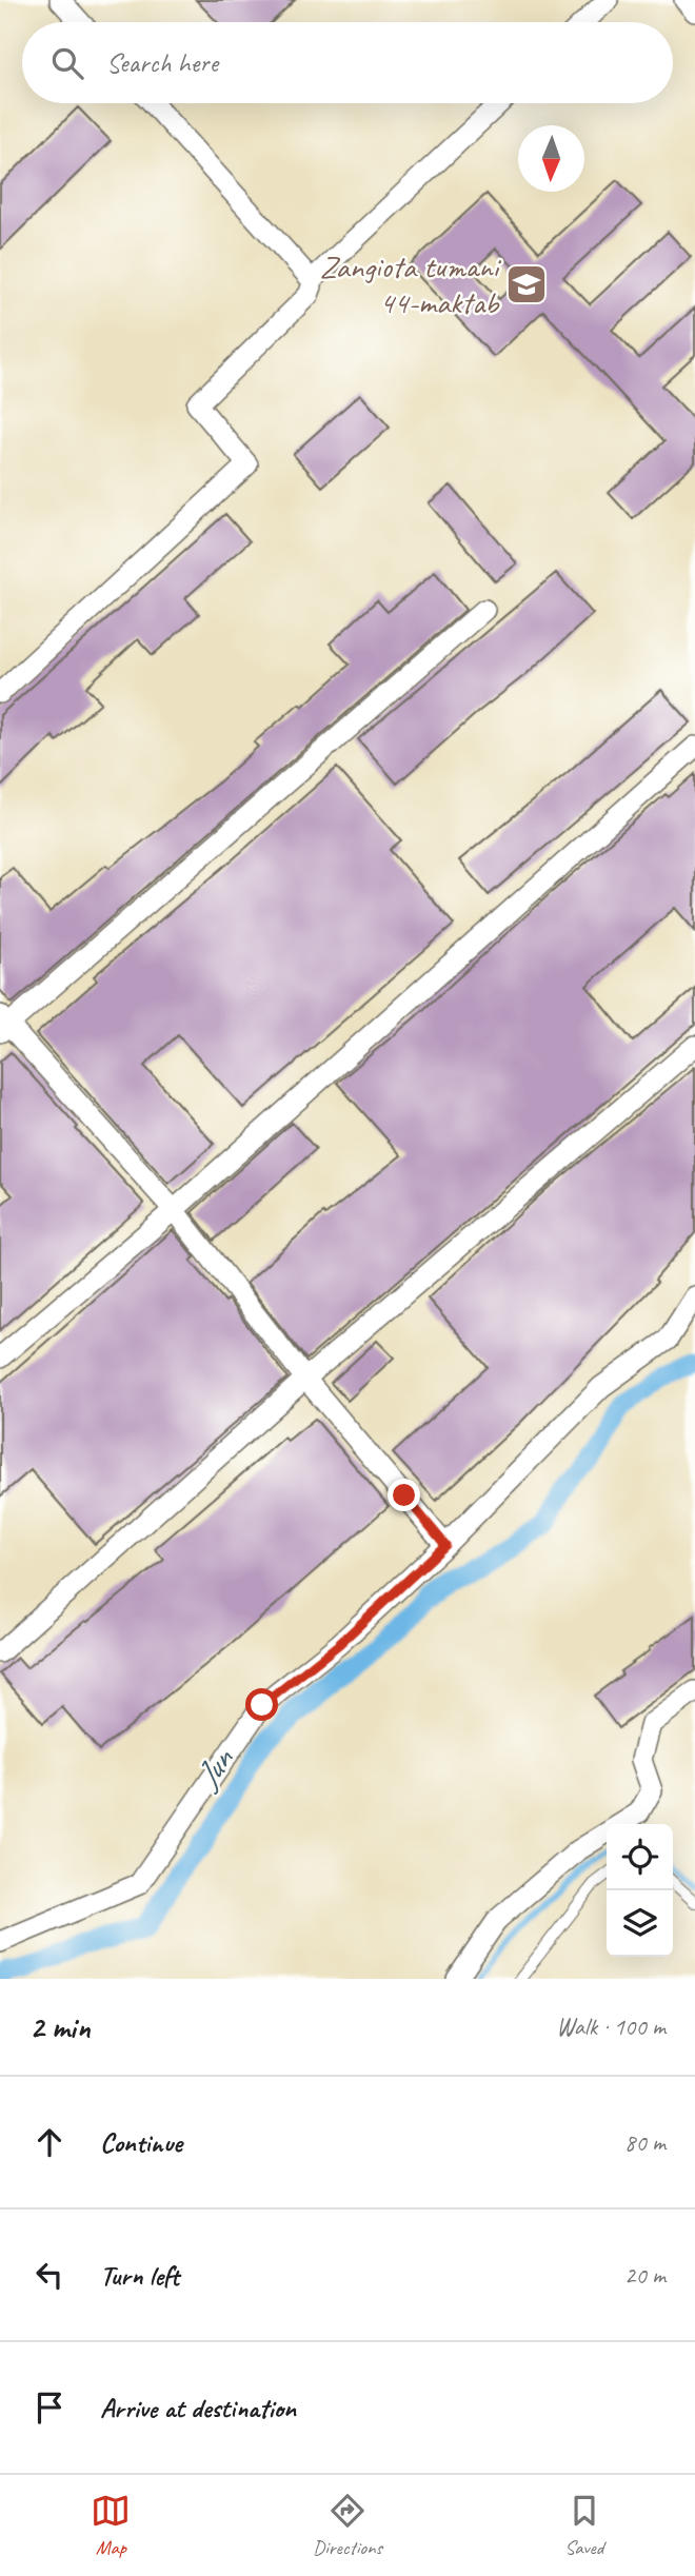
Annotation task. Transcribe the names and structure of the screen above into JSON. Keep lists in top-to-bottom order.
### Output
{
  "water": ["Jun"],
  "places": {
    "school or university": ["Zangiota tumani 44-maktab"]
  },
  "north": "bottom",
  "page": {
    "search": "Search here",
    "heading": ["2 min", "Walk · 100 m"],
    "list": [
      ["Continue", "80 m"],
      ["Turn left", "20 m"],
      "Arrive at destination"
    ],
    "nav": ["Map", "Directions", "Saved"]
  }
}
